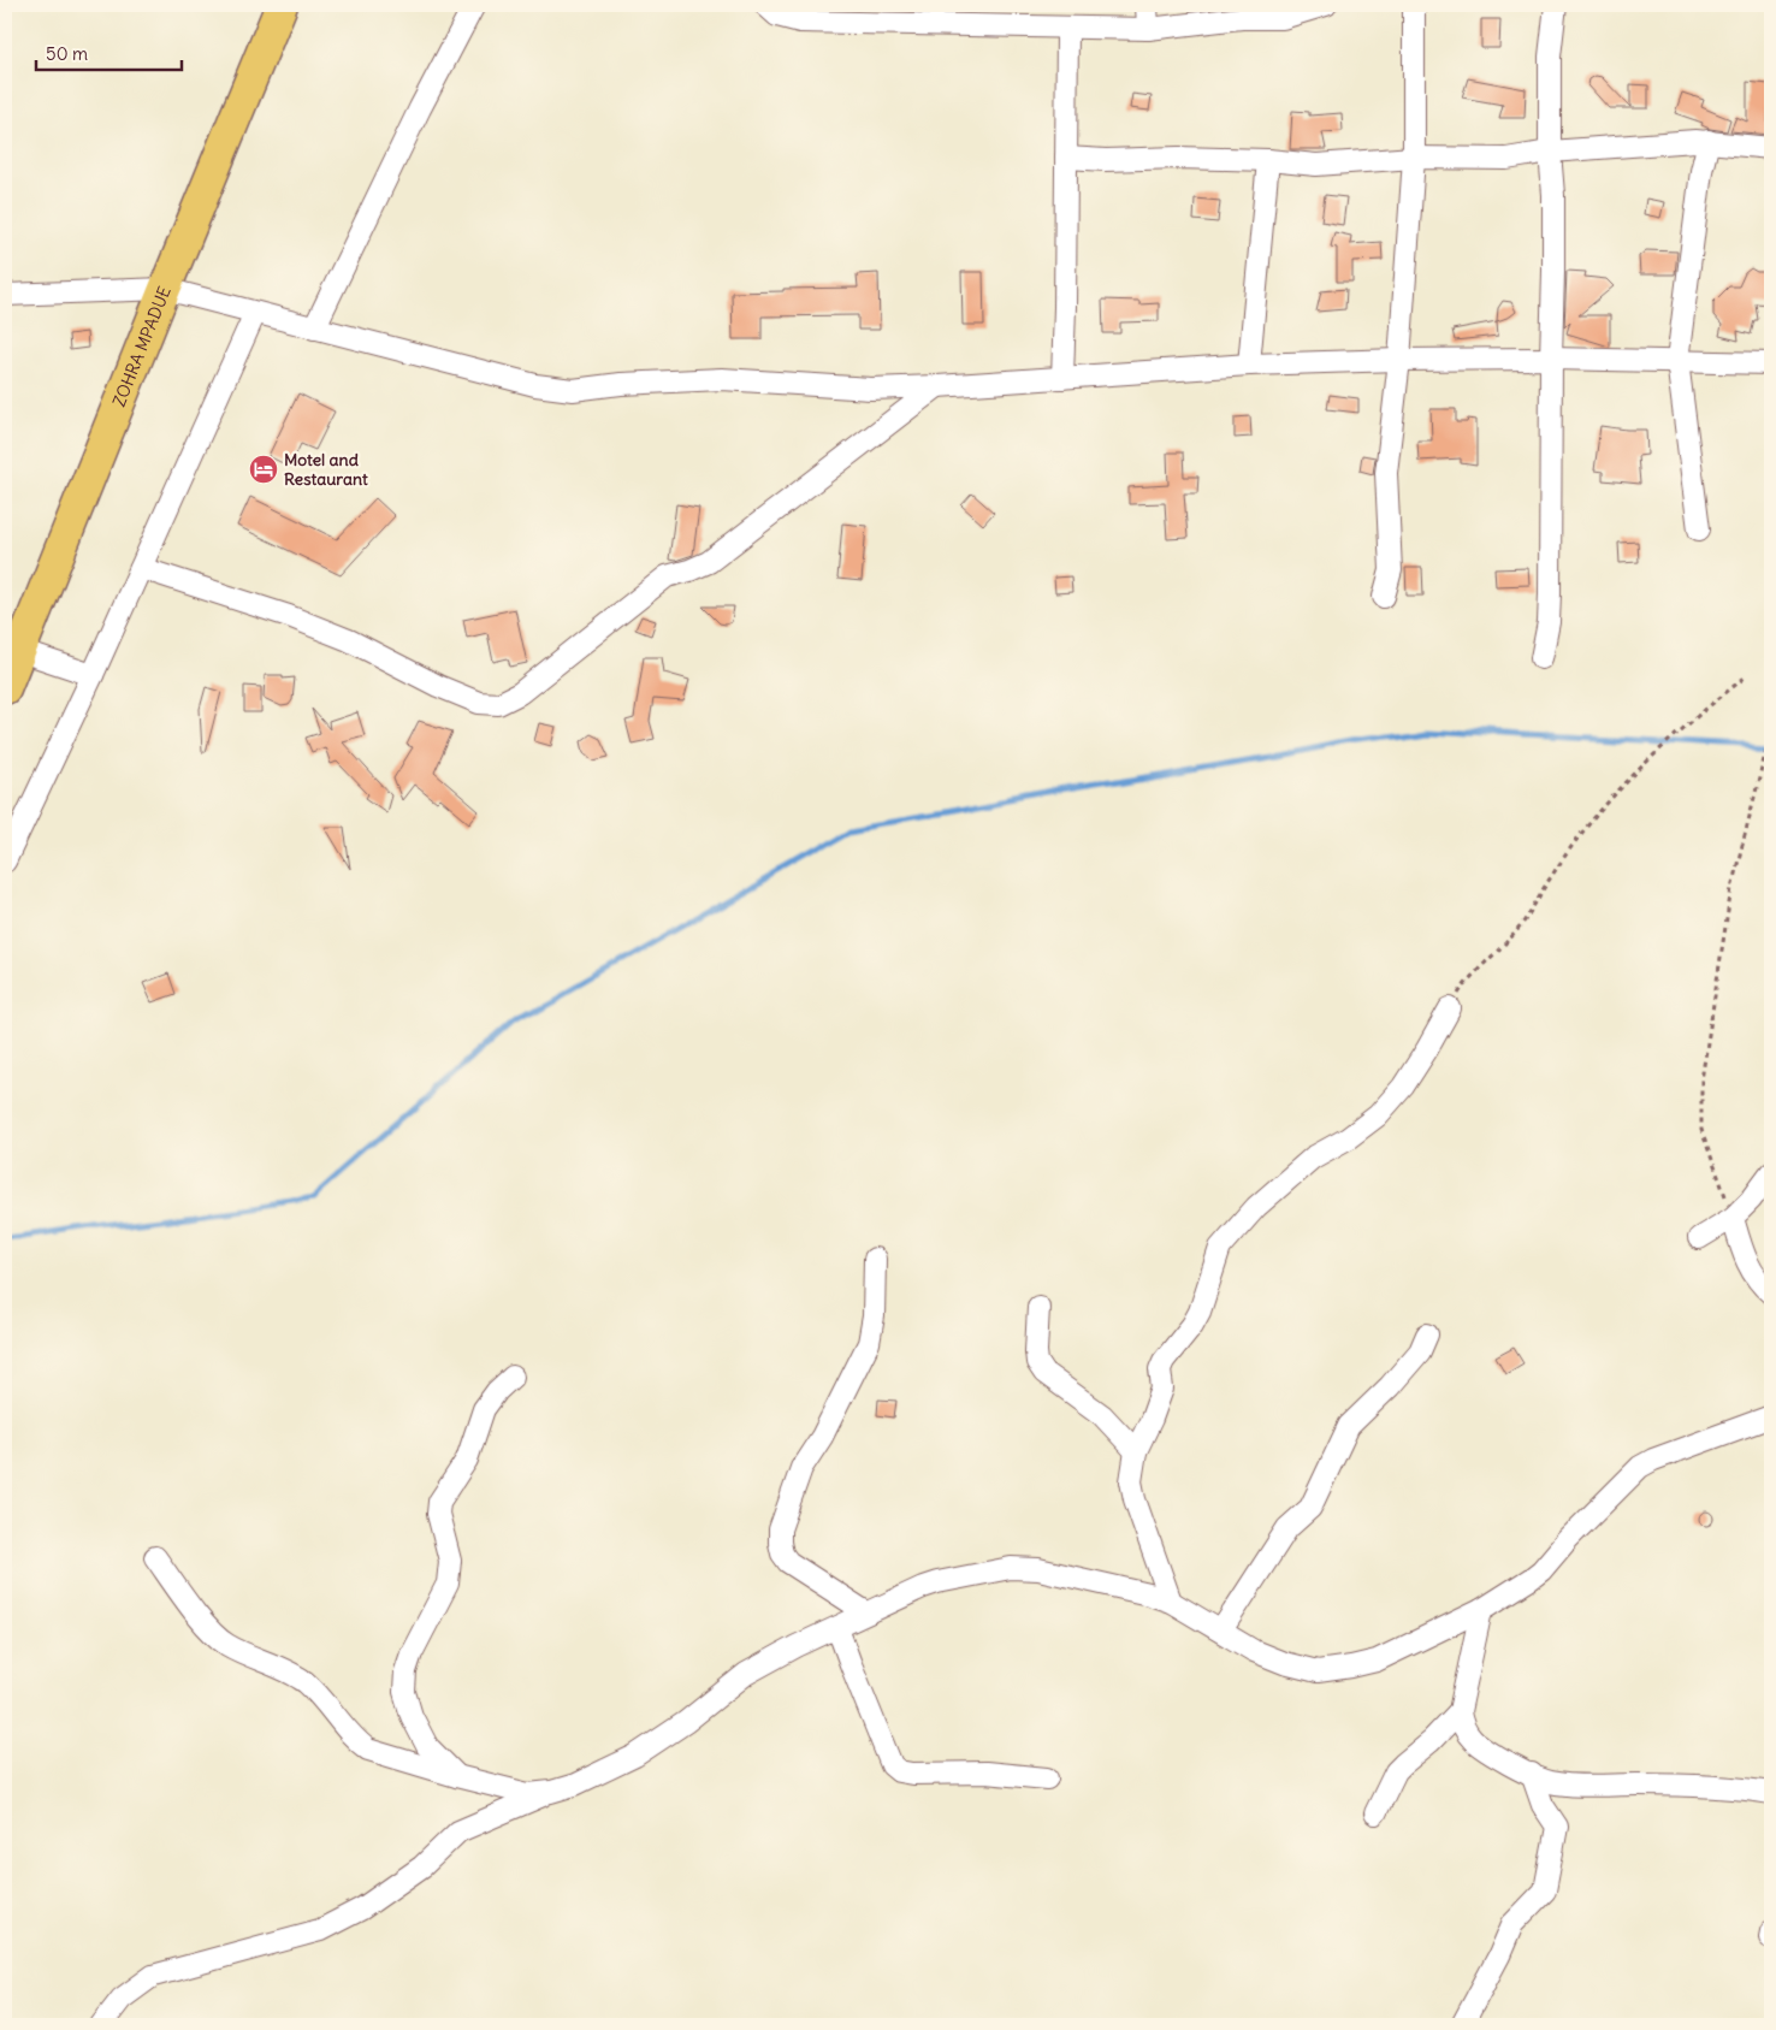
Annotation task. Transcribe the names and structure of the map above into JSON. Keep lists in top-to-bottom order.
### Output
{
  "streets": {
    "highway": ["ZOHRA MPADUE"]
  },
  "places": {
    "hotel": ["Motel and Restaurant"]
  },
  "scale_bar": "50 m"
}
